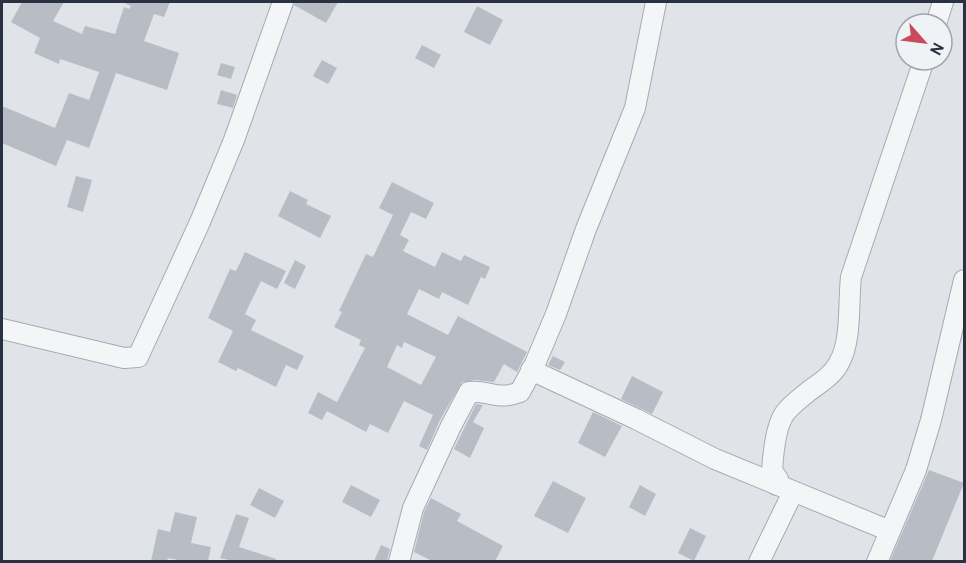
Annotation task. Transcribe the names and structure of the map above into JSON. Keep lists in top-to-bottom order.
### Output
{
  "north": "bottom right"
}
